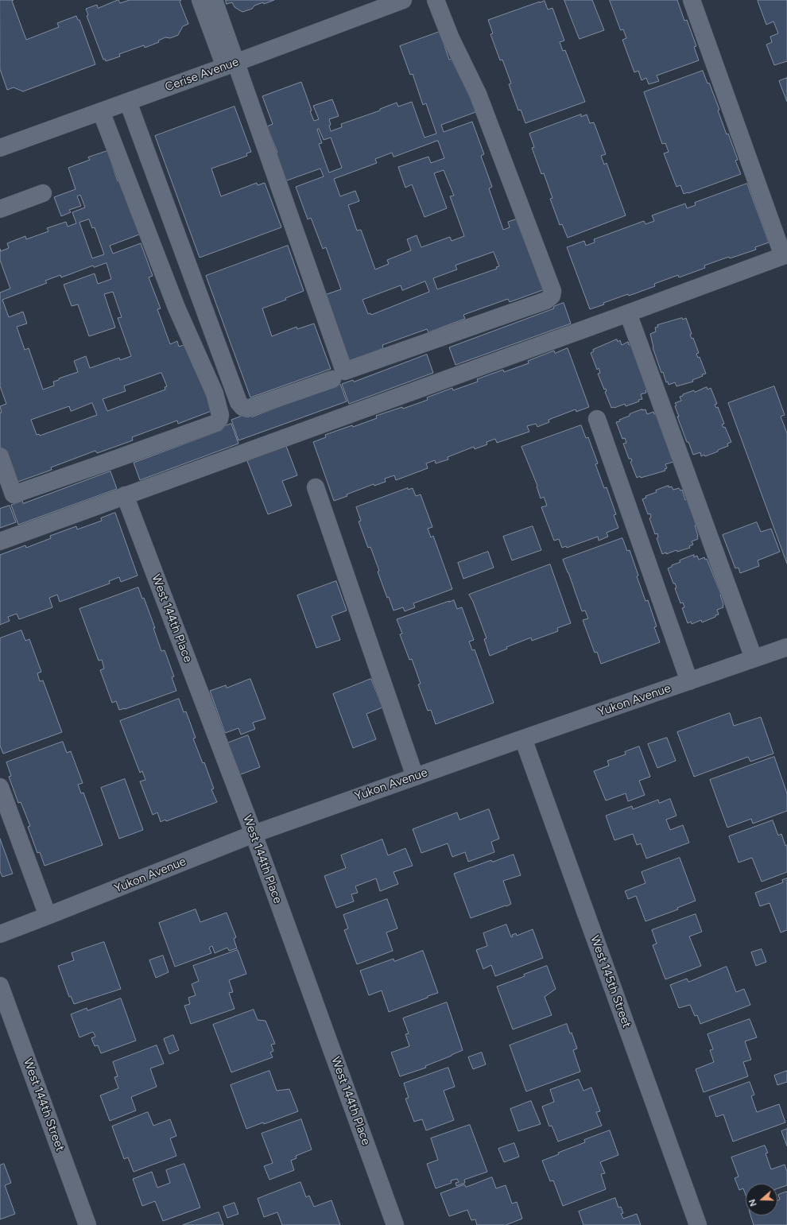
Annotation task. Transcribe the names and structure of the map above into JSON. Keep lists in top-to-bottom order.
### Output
{
  "streets": {
    "street": [
      "Cerise Avenue",
      "West 144th Place",
      "Yukon Avenue",
      "West 145th Street",
      "West 144th Street"
    ]
  },
  "crossings": [
    ["West 144th Place", "Yukon Avenue"],
    ["Yukon Avenue", "West 145th Street"]
  ],
  "north": "left"
}
